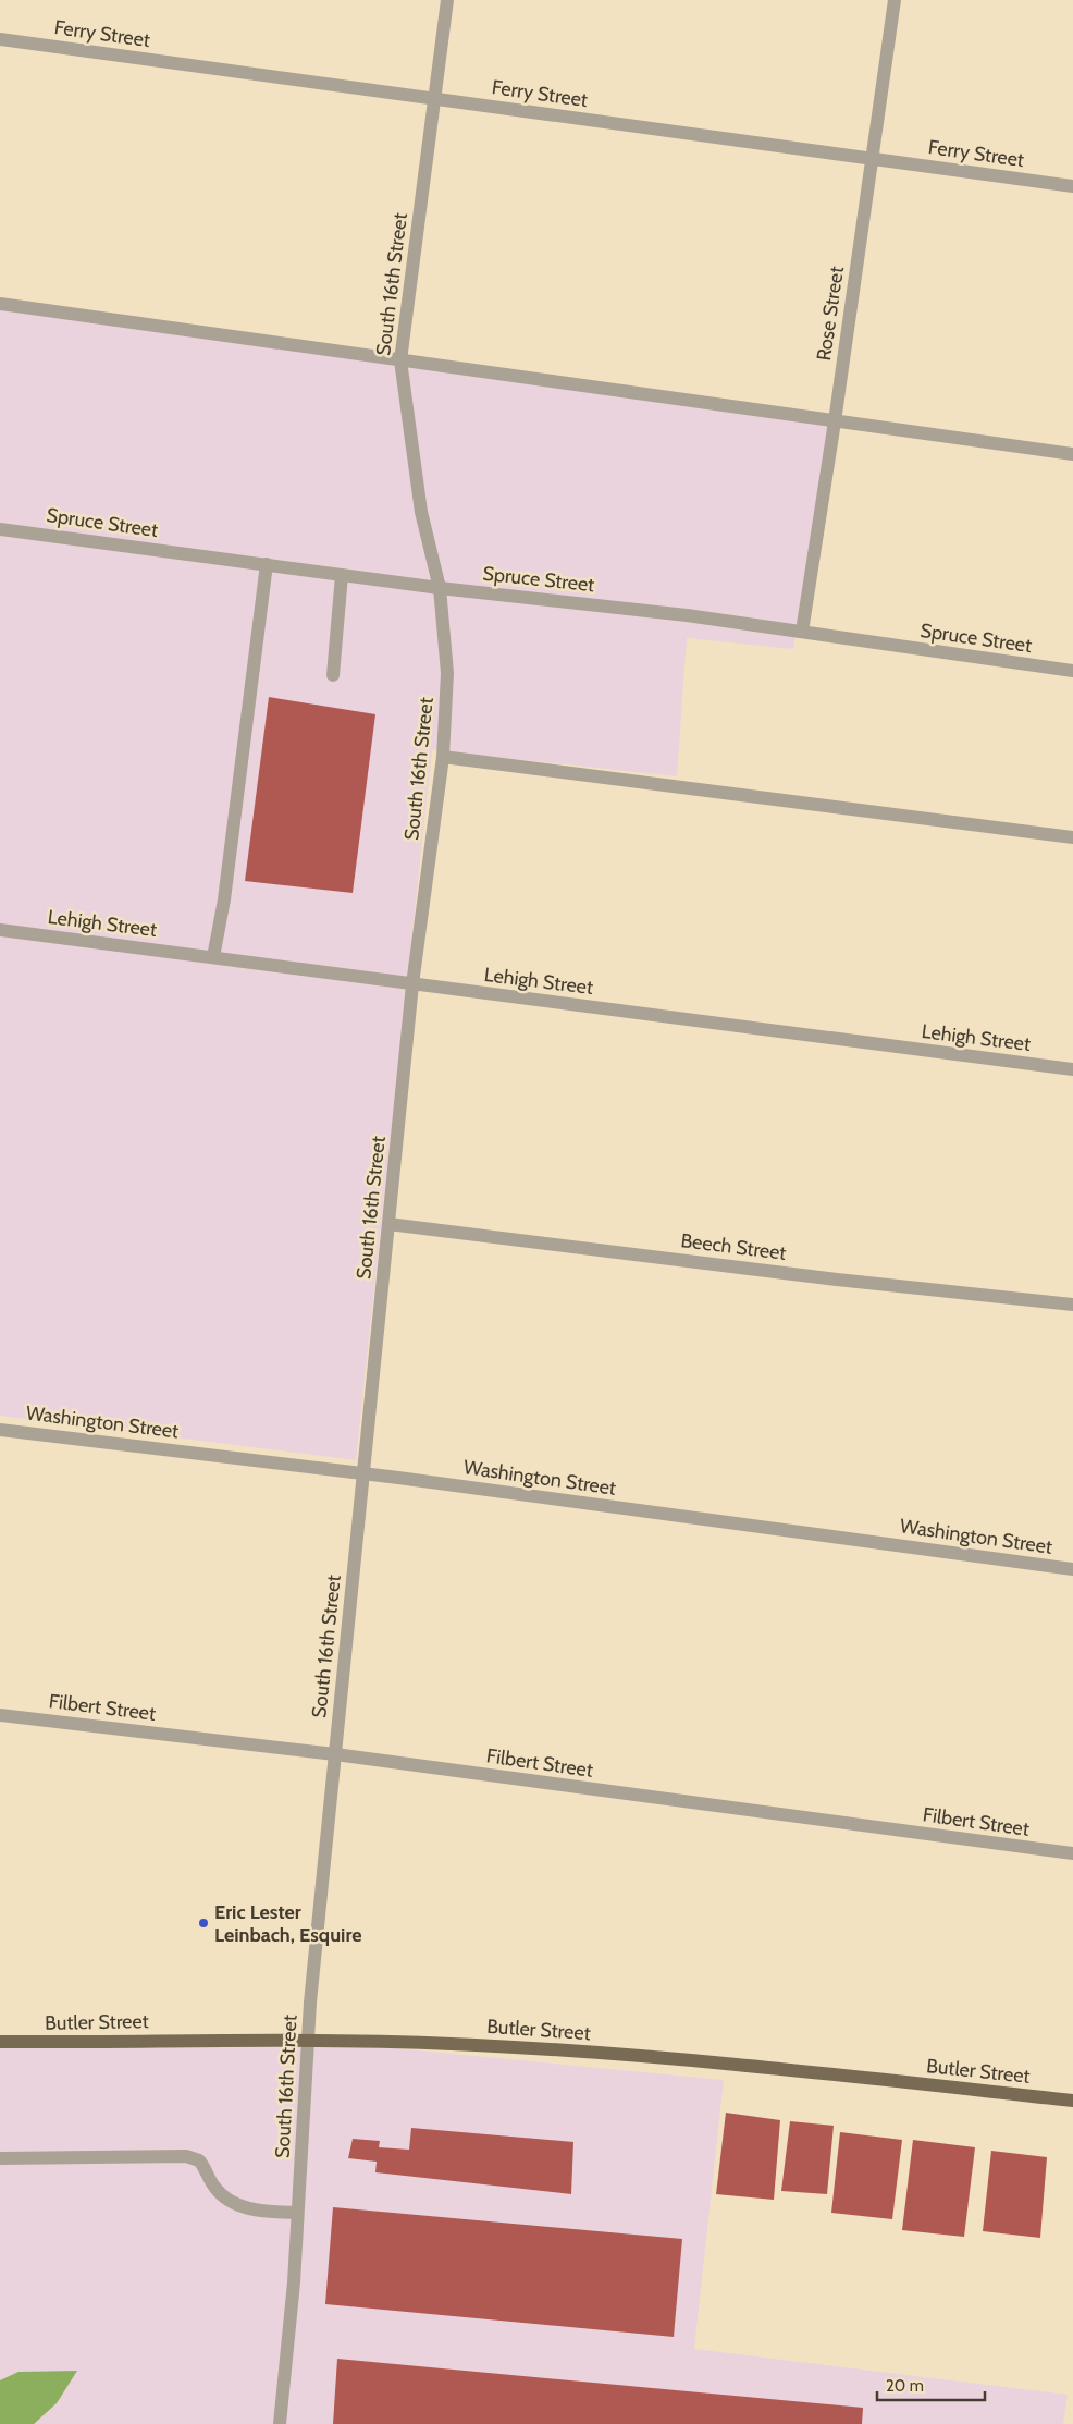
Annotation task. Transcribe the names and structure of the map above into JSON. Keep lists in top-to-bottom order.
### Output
{
  "streets": {
    "main road": ["Butler Street"],
    "street": [
      "Ferry Street",
      "South 16th Street",
      "Rose Street",
      "Spruce Street",
      "Lehigh Street",
      "Beech Street",
      "Washington Street",
      "Filbert Street"
    ]
  },
  "crossings": [
    ["Ferry Street", "South 16th Street"],
    ["Ferry Street", "Rose Street"],
    ["South 16th Street", "Spruce Street"],
    ["South 16th Street", "Lehigh Street"],
    ["South 16th Street", "Beech Street"],
    ["South 16th Street", "Washington Street"],
    ["South 16th Street", "Filbert Street"],
    ["South 16th Street", "Butler Street"],
    ["Rose Street", "Spruce Street"]
  ],
  "places": ["Eric Lester Leinbach, Esquire"],
  "scale_bar": "20 m"
}
